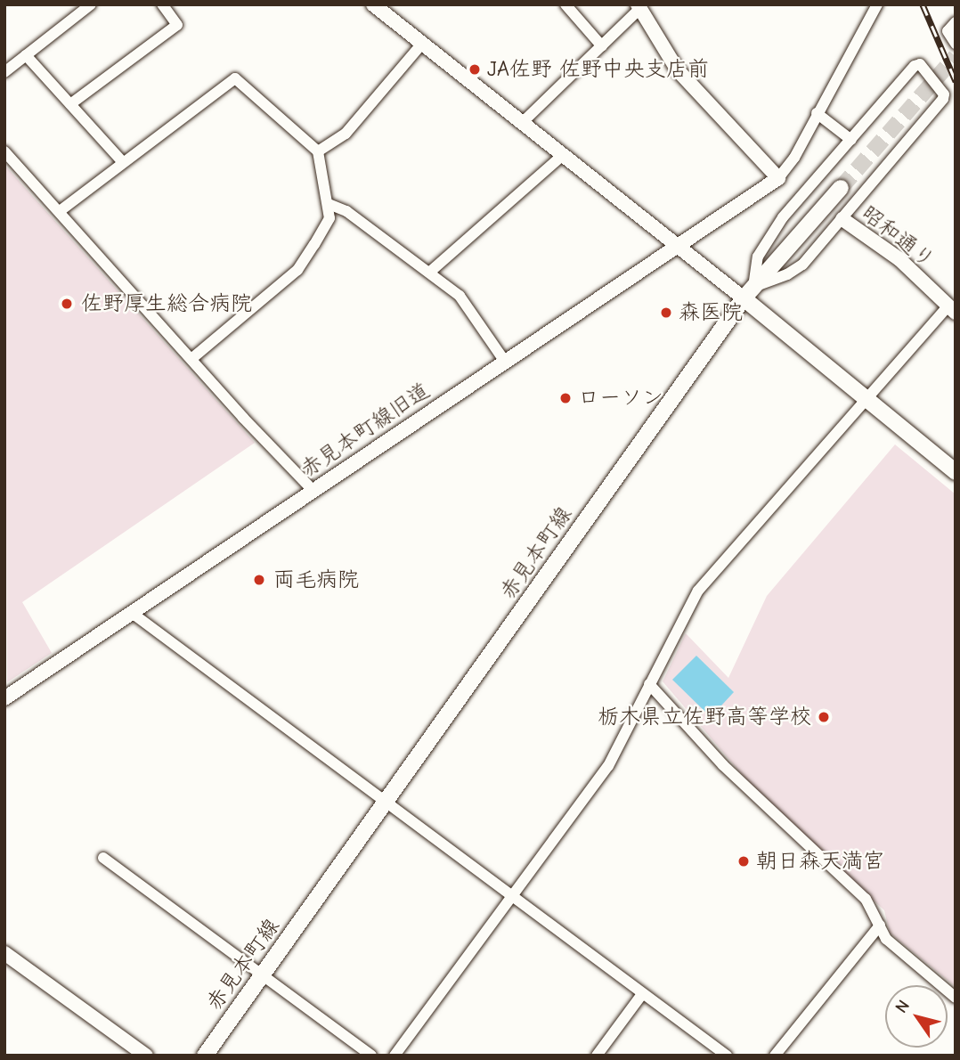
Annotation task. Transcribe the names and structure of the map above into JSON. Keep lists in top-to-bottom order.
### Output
{
  "streets": {
    "main road": ["赤見本町線"],
    "street": ["昭和通り", "赤見本町線旧道"]
  },
  "places": [
    "JA佐野 佐野中央支店前",
    "佐野厚生総合病院",
    "森医院",
    "ローソン",
    "両毛病院",
    "栃木県立佐野高等学校",
    "朝日森天満宮"
  ],
  "north": "top left"
}
